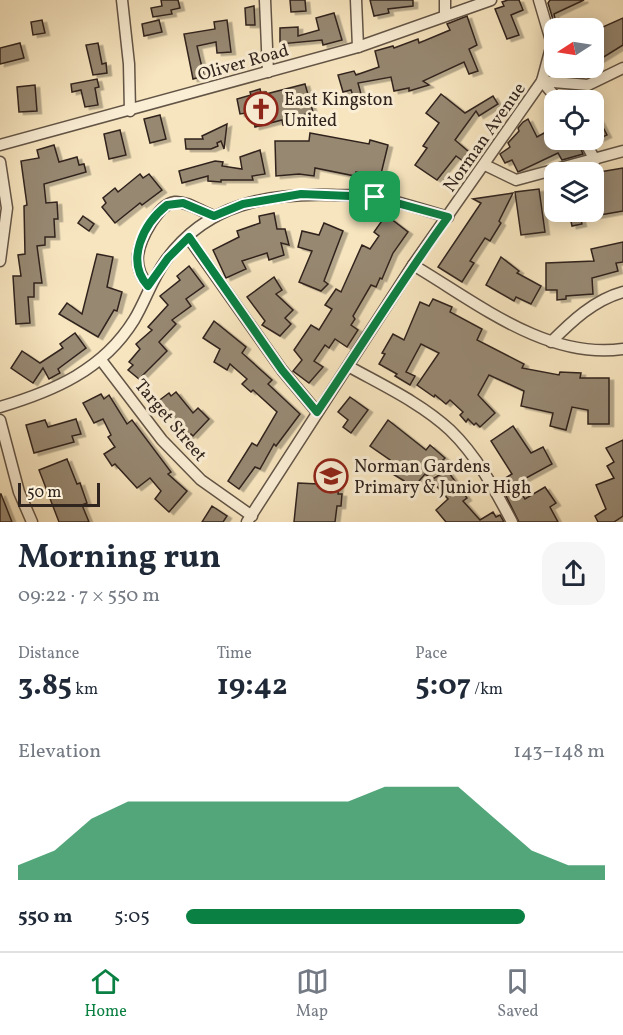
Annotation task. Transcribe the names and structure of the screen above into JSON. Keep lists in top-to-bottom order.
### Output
{
  "streets": {
    "street": ["Oliver Road", "Norman Avenue", "Target Street"]
  },
  "crossings": [
    ["Norman Avenue", "Target Street"]
  ],
  "places": {
    "church": ["East Kingston United"],
    "school or university": ["Norman Gardens Primary & Junior High"]
  },
  "scale_bar": "50 m",
  "north": "left",
  "page": {
    "scale": "50 m",
    "heading": ["Morning run", "09:22 · 7 × 550 m"],
    "stats": [
      ["Distance", "3.85 km"],
      ["Time", "19:42"],
      ["Pace", "5:07 /km"]
    ],
    "chart": ["Elevation", "143–148 m"],
    "list": [
      {
        "name": "550 m",
        "note": "5:05"
      }
    ],
    "tabs": ["Home", "Map", "Saved"]
  }
}
